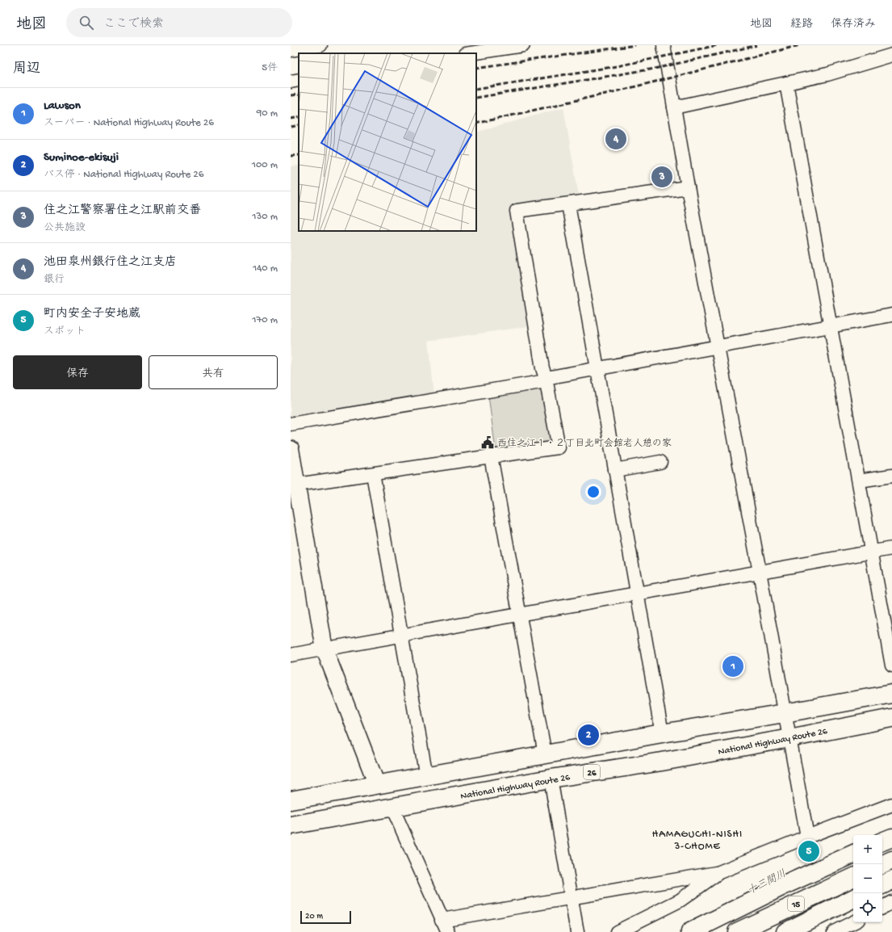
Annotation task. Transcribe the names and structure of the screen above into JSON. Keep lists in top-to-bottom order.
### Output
{
  "streets": {
    "highway": ["National Highway Route 26", "26", "15"]
  },
  "districts": ["HAMAGUCHI-NISHI 3-CHOME"],
  "water": ["十三間川"],
  "places": {
    "public building": ["西住之江１・２丁目北町会館老人憩の家"]
  },
  "scale_bar": "20 m",
  "page": {
    "header": "地図",
    "search": "ここで検索",
    "nav": ["地図", "経路", "保存済み"],
    "heading": ["周辺", "5件"],
    "list": [
      {
        "mark": "1",
        "name": "Lawson",
        "note": "スーパー · National Highway Route 26",
        "value": "90 m"
      },
      {
        "mark": "2",
        "name": "Suminoe-ekisuji",
        "note": "バス停 · National Highway Route 26",
        "value": "100 m"
      },
      {
        "mark": "3",
        "name": "住之江警察署住之江駅前交番",
        "note": "公共施設",
        "value": "130 m"
      },
      {
        "mark": "4",
        "name": "池田泉州銀行住之江支店",
        "note": "銀行",
        "value": "140 m"
      },
      {
        "mark": "5",
        "name": "町内安全子安地蔵",
        "note": "スポット",
        "value": "170 m"
      }
    ],
    "pins": [
      "4",
      "3",
      "1",
      "2",
      "5"
    ],
    "buttons": ["保存", "共有"],
    "map_buttons": ["+", "−"],
    "scale": "20 m"
  }
}
